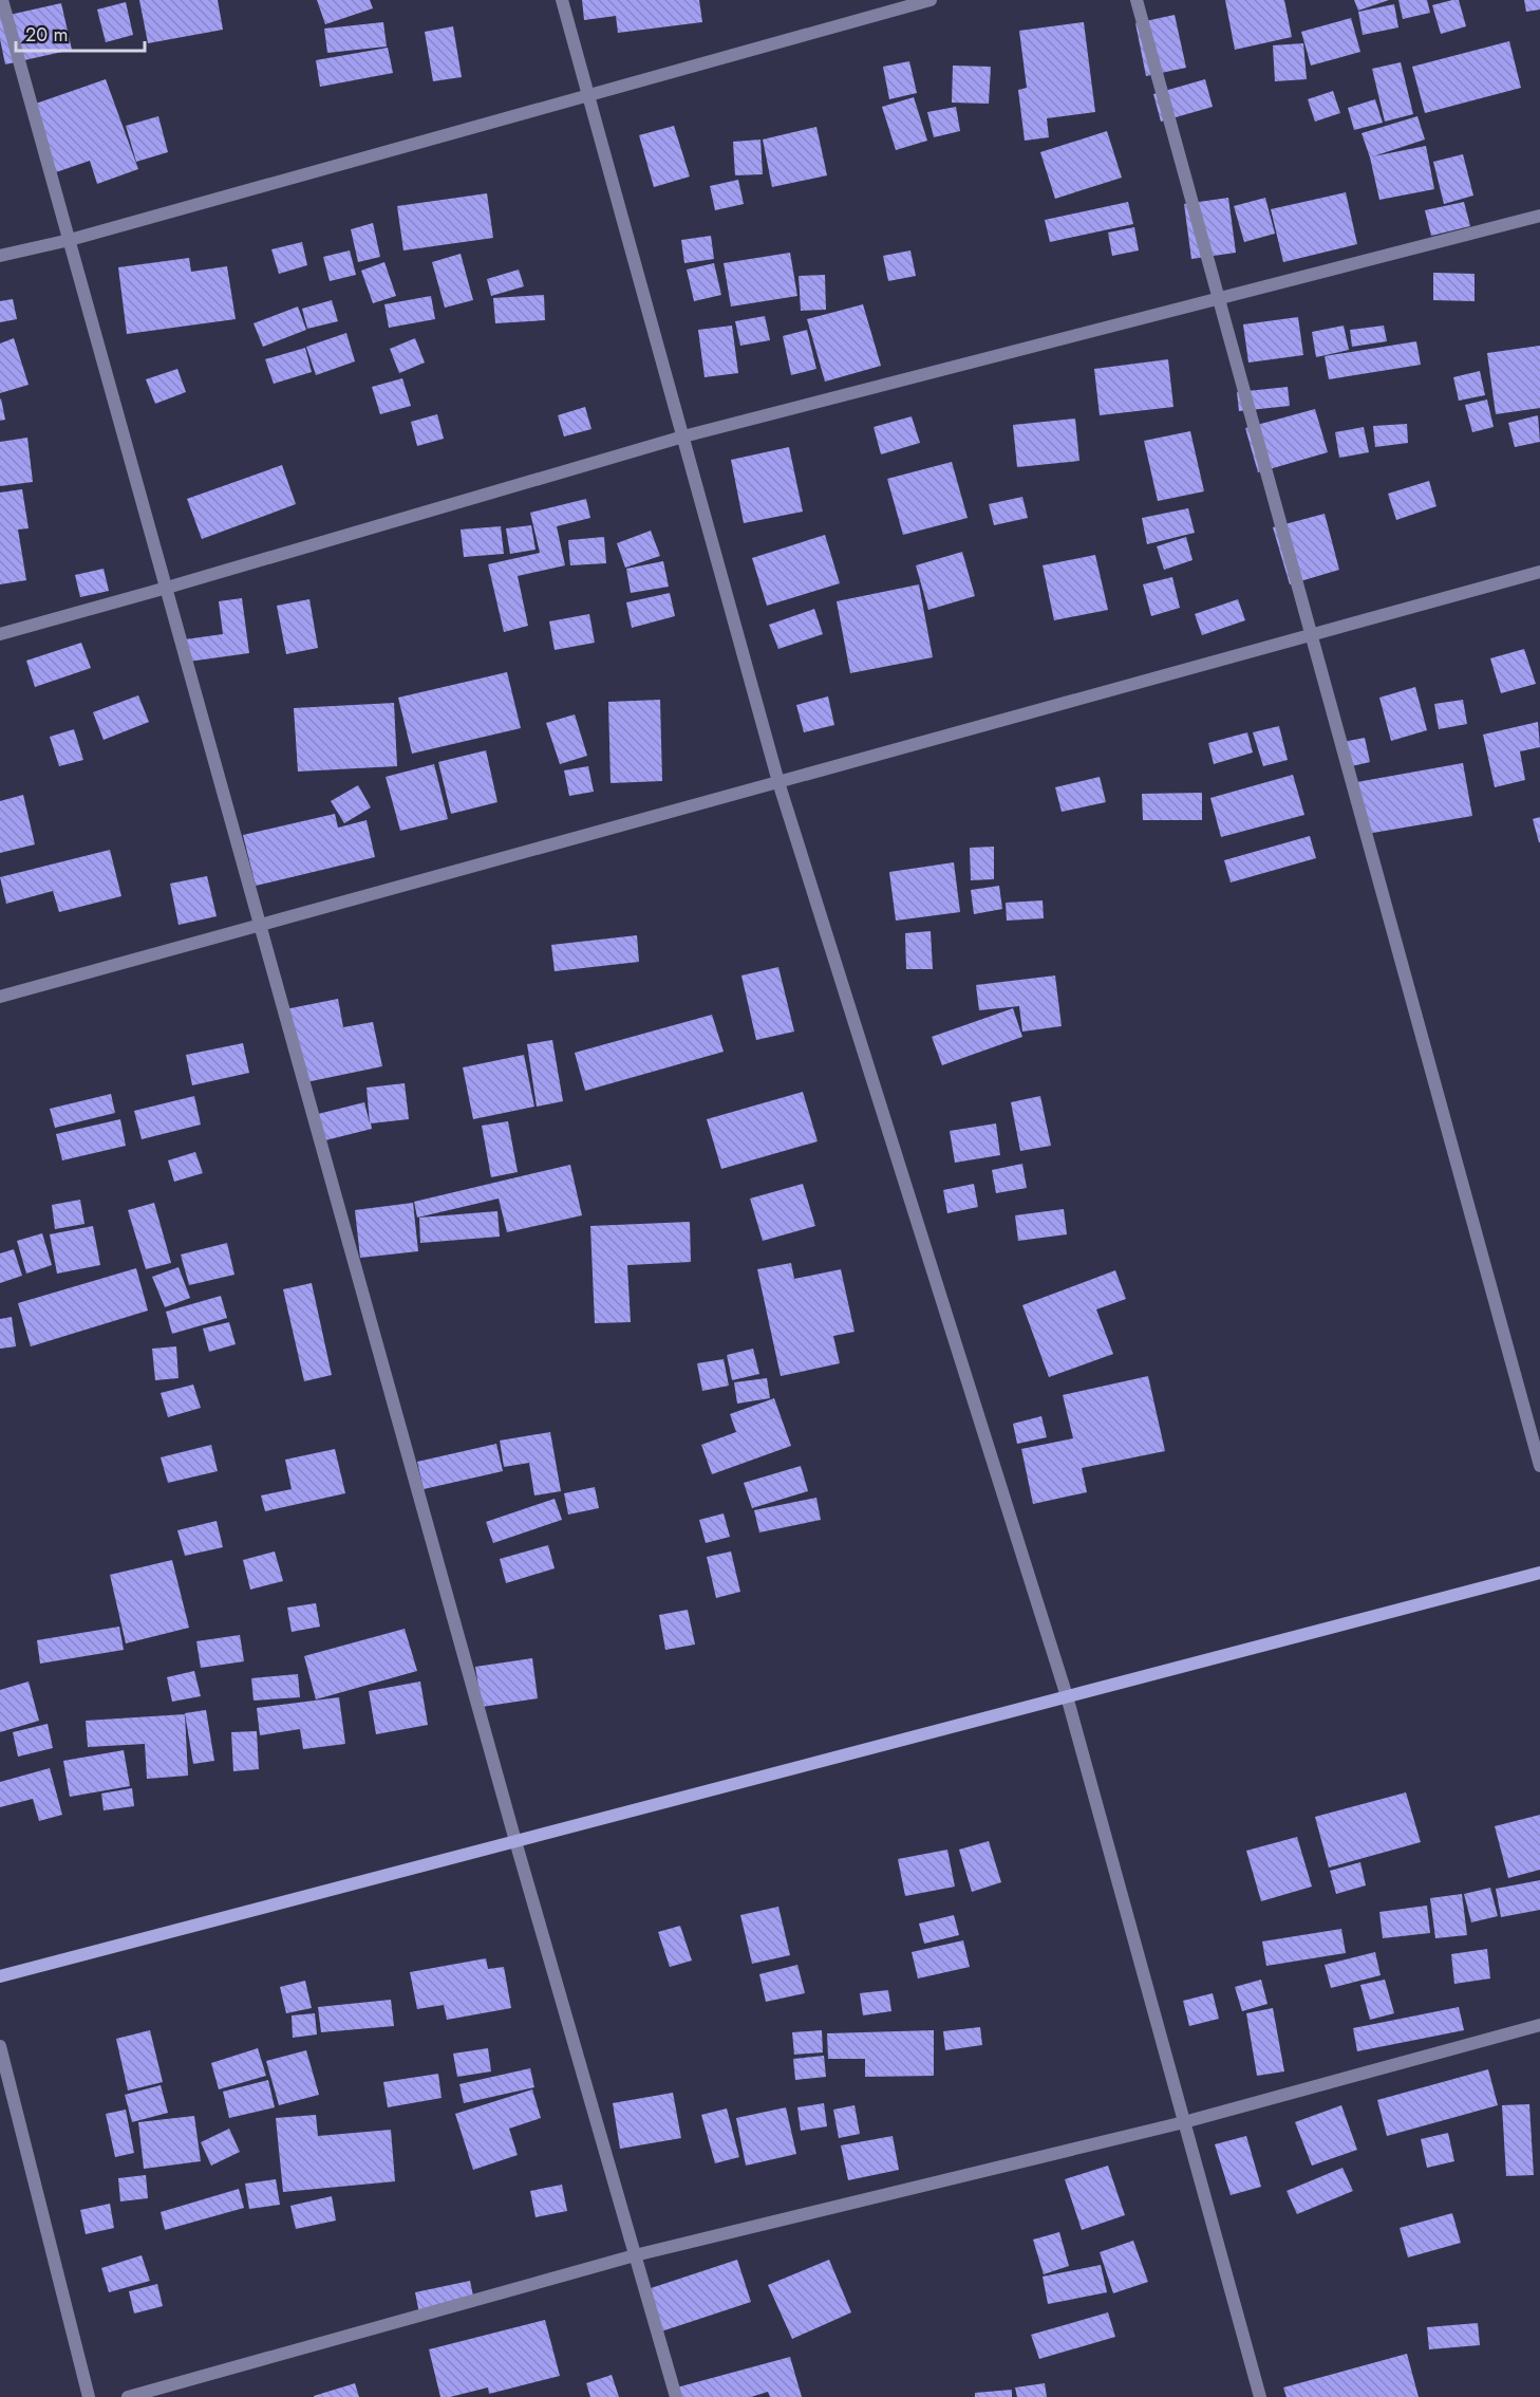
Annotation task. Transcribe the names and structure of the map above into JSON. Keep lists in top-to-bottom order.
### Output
{
  "scale_bar": "20 m"
}
